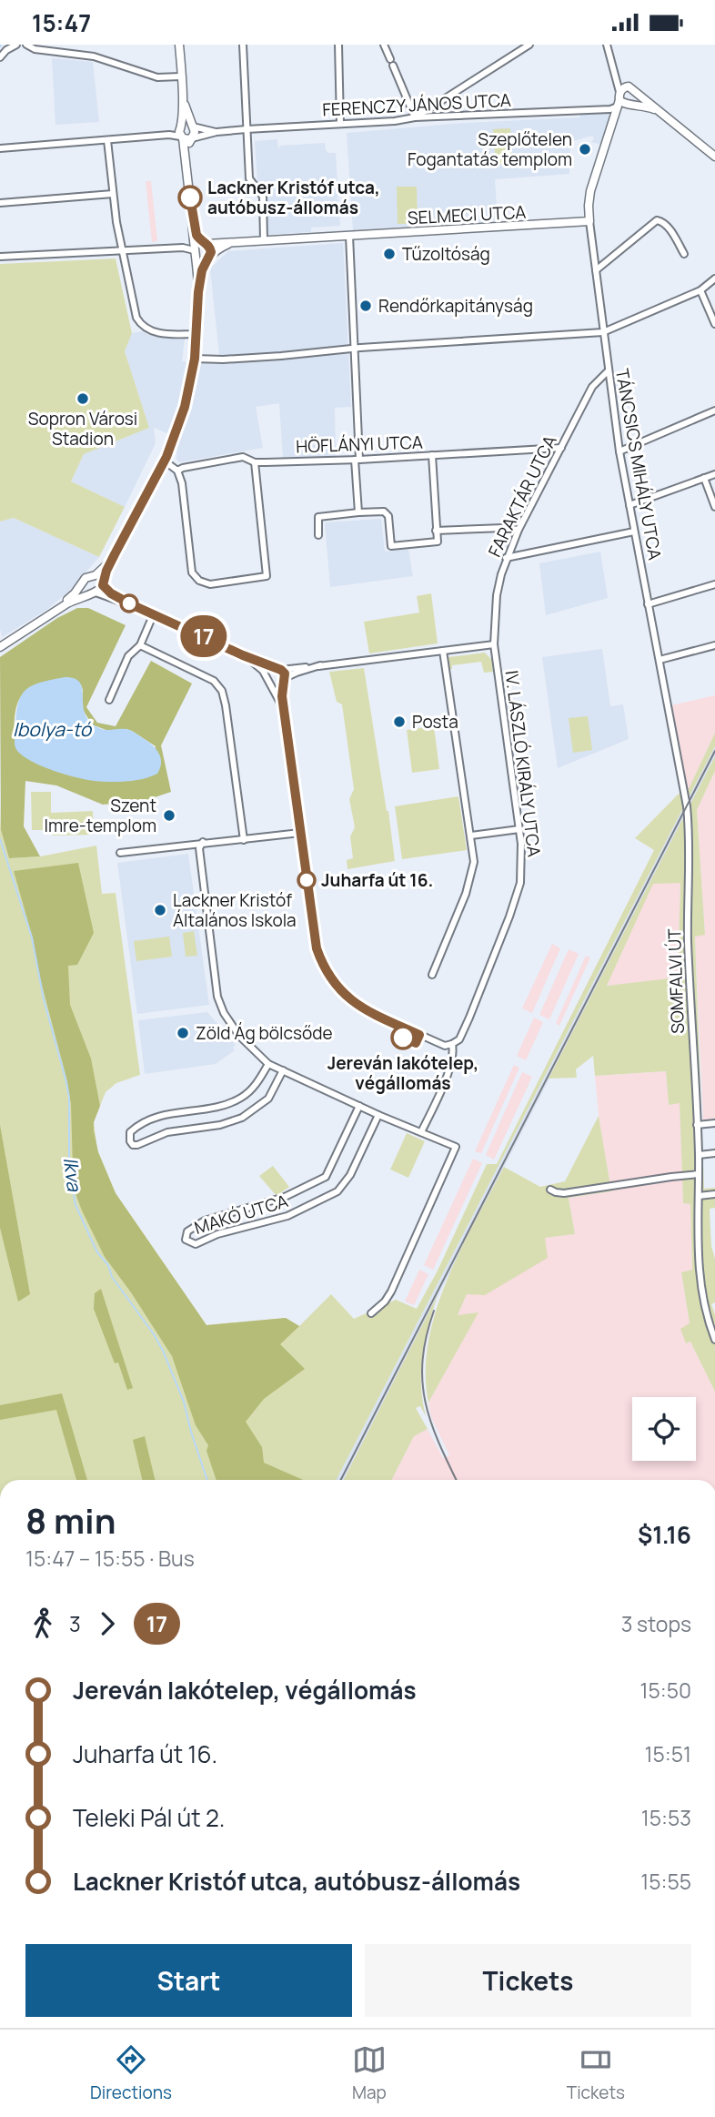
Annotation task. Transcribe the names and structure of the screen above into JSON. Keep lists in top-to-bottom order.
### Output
{
  "streets": {
    "street": [
      "FERENCZY JÁNOS UTCA",
      "SELMECI UTCA",
      "HÖFLÁNYI UTCA",
      "TÁNCSICS MIHÁLY UTCA",
      "FARAKTÁR UTCA",
      "IV. LÁSZLÓ KIRÁLY UTCA",
      "SOMFALVI ÚT",
      "MAKÓ UTCA"
    ]
  },
  "crossings": [
    ["FERENCZY JÁNOS UTCA", "TÁNCSICS MIHÁLY UTCA"],
    ["SELMECI UTCA", "TÁNCSICS MIHÁLY UTCA"],
    ["HÖFLÁNYI UTCA", "FARAKTÁR UTCA"],
    ["TÁNCSICS MIHÁLY UTCA", "FARAKTÁR UTCA"],
    ["TÁNCSICS MIHÁLY UTCA", "SOMFALVI ÚT"],
    ["FARAKTÁR UTCA", "IV. LÁSZLÓ KIRÁLY UTCA"]
  ],
  "water": ["Ibolya-tó", "Ikva"],
  "places": [
    "Szeplőtelen Fogantatás templom",
    "Lackner Kristóf utca, autóbusz-állomás",
    "Tűzoltóság",
    "Rendőrkapitányság",
    "Sopron Városi Stadion",
    "Posta",
    "Szent Imre-templom",
    "Juharfa út 16.",
    "Lackner Kristóf Általános Iskola",
    "Zöld Ág bölcsőde",
    "Jereván lakótelep, végállomás"
  ],
  "lines": ["bus line 17"],
  "page": {
    "status": "15:47",
    "on_map": "17",
    "heading": ["8 min", "15:47 – 15:55 · Bus", "$1.16"],
    "legs": ["3", "17", "3 stops"],
    "list": [
      {
        "name": "Jereván lakótelep, végállomás",
        "value": "15:50"
      },
      {
        "name": "Juharfa út 16.",
        "value": "15:51"
      },
      {
        "name": "Teleki Pál út 2.",
        "value": "15:53"
      },
      {
        "name": "Lackner Kristóf utca, autóbusz-állomás",
        "value": "15:55"
      }
    ],
    "buttons": ["Start", "Tickets"],
    "tabs": ["Directions", "Map", "Tickets"]
  }
}
